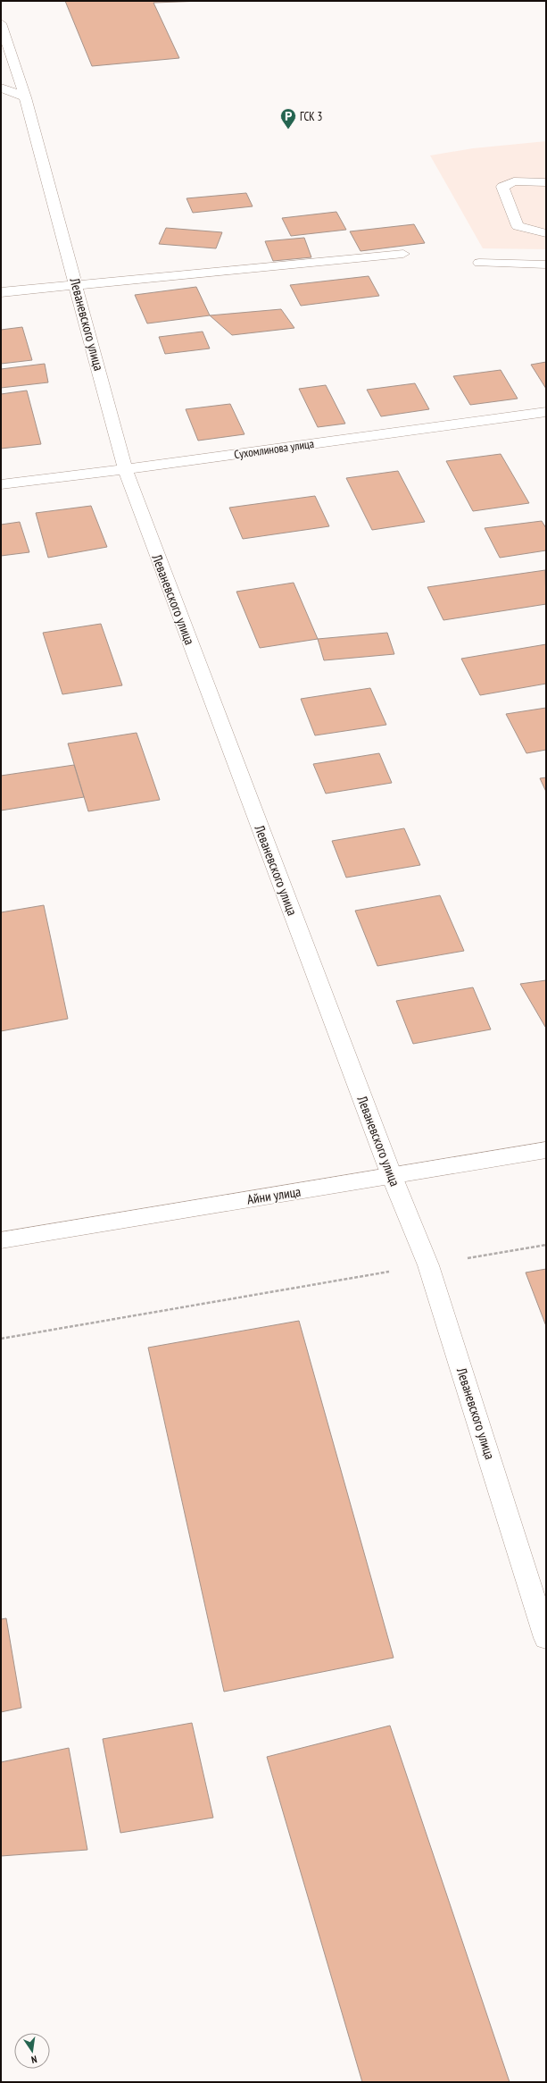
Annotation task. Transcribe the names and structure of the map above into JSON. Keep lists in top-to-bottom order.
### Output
{
  "streets": {
    "street": ["Леваневского улица", "Сухомлинова улица", "Айни улица"]
  },
  "crossings": [
    ["Леваневского улица", "Сухомлинова улица"],
    ["Леваневского улица", "Айни улица"]
  ],
  "places": {
    "parking": ["ГСК 3"]
  },
  "north": "bottom"
}
